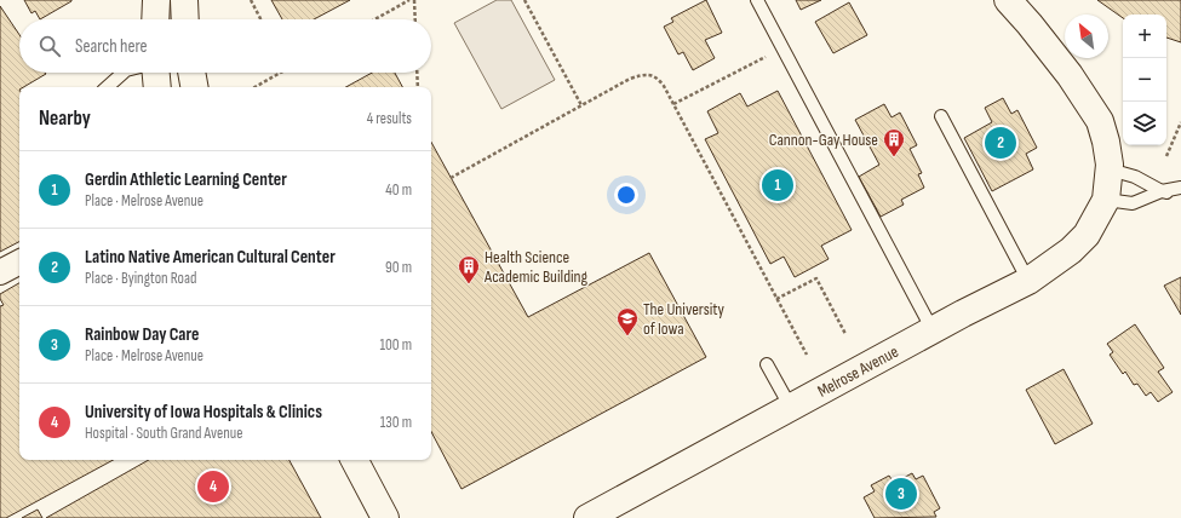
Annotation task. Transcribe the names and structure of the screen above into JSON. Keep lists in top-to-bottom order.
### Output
{
  "streets": {
    "main road": ["Melrose Avenue"]
  },
  "places": {
    "building": ["Cannon-Gay House", "Health Science Academic Building"],
    "school or university": ["The University of Iowa"]
  },
  "north": "top left",
  "page": {
    "map_buttons": ["+", "−"],
    "search": "Search here",
    "heading": ["Nearby", "4 results"],
    "pins": [
      "2",
      "1",
      "4",
      "3"
    ],
    "list": [
      {
        "mark": "1",
        "name": "Gerdin Athletic Learning Center",
        "note": "Place · Melrose Avenue",
        "value": "40 m"
      },
      {
        "mark": "2",
        "name": "Latino Native American Cultural Center",
        "note": "Place · Byington Road",
        "value": "90 m"
      },
      {
        "mark": "3",
        "name": "Rainbow Day Care",
        "note": "Place · Melrose Avenue",
        "value": "100 m"
      },
      {
        "mark": "4",
        "name": "University of Iowa Hospitals & Clinics",
        "note": "Hospital · South Grand Avenue",
        "value": "130 m"
      }
    ]
  }
}
